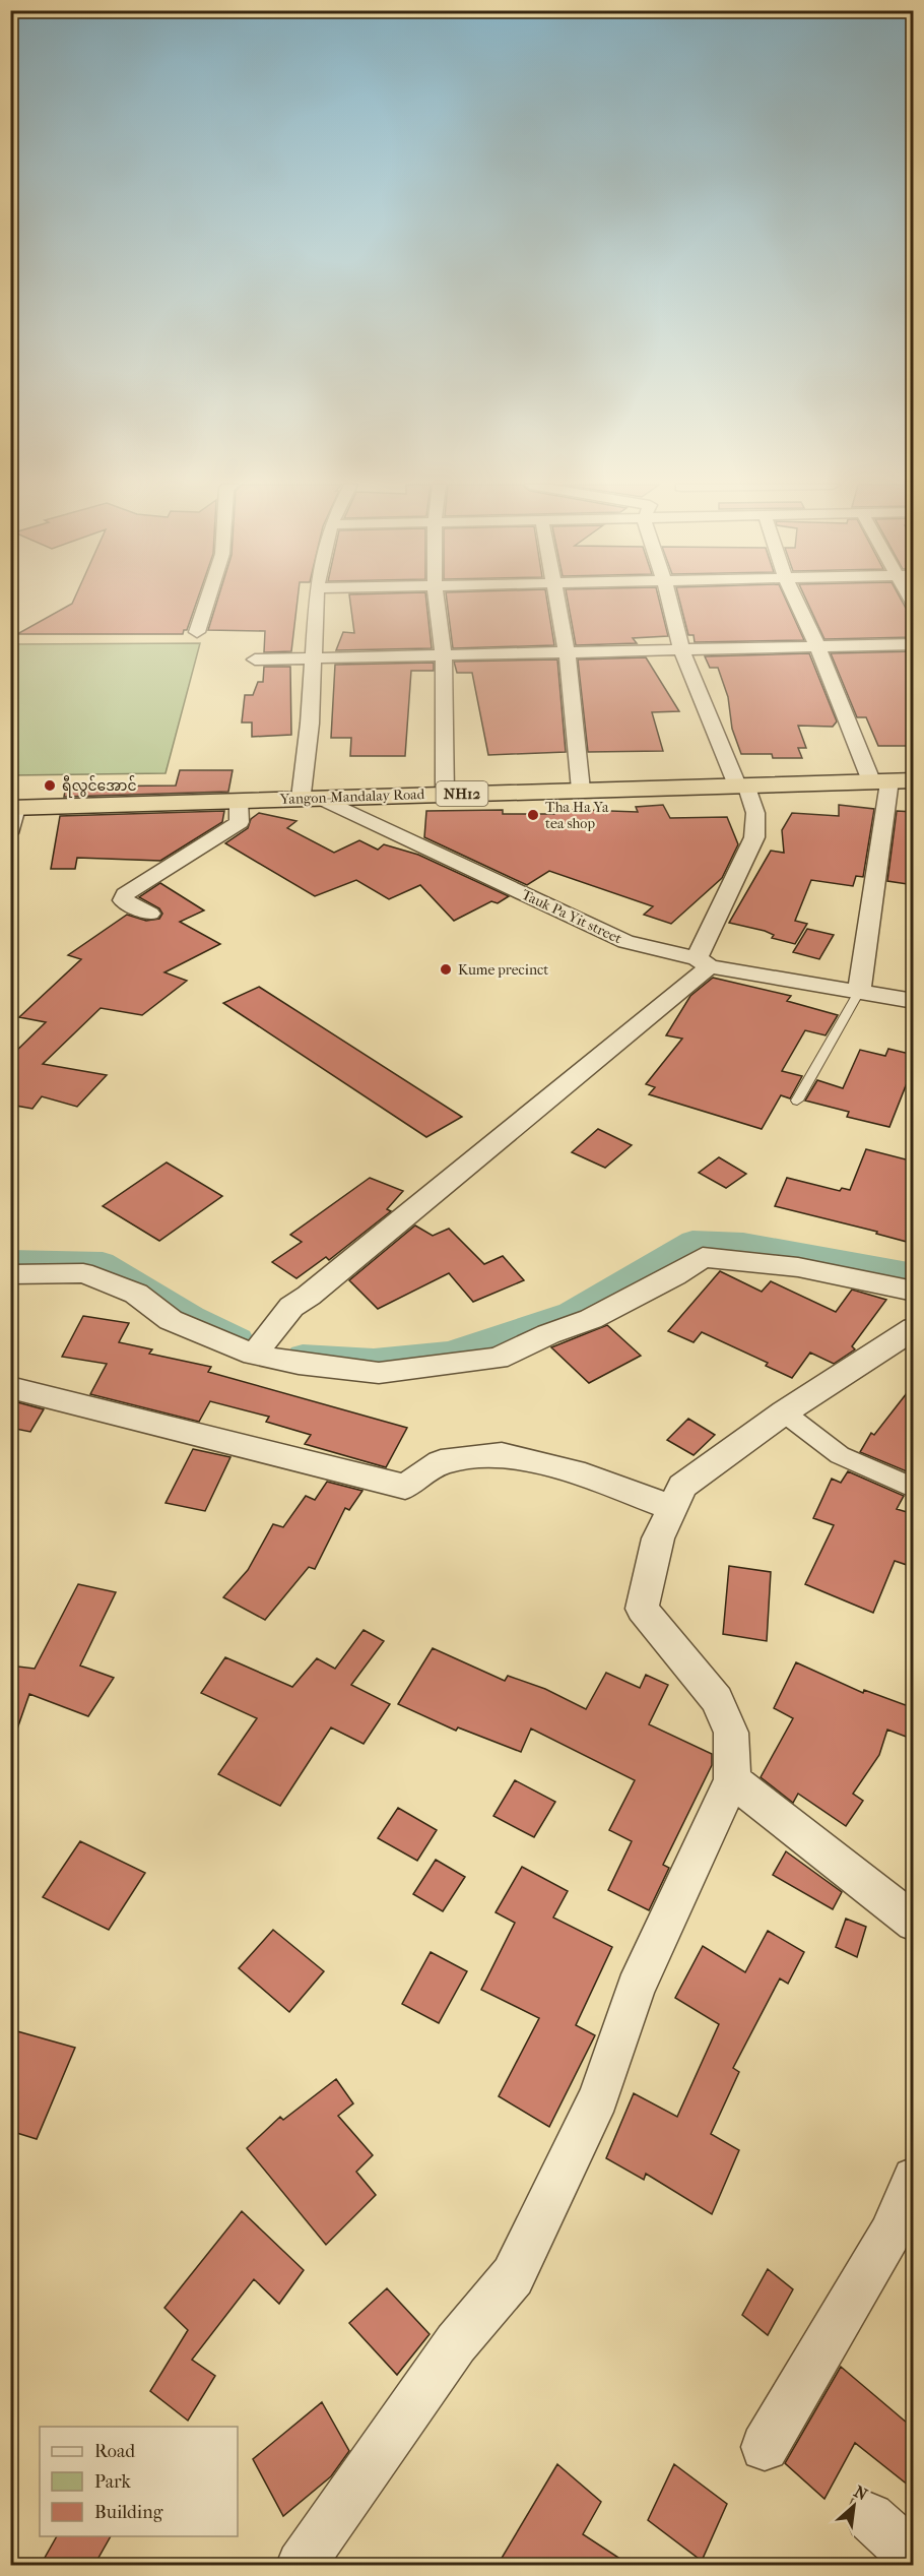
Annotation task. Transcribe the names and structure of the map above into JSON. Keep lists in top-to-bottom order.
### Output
{
  "streets": {
    "highway": ["NH12", "Yangon-Mandalay Road"],
    "street": ["Tauk Pa Yit street"]
  },
  "crossings": [
    ["Yangon-Mandalay Road", "Tauk Pa Yit street"]
  ],
  "places": ["ရီလွင်အောင်", "Tha Ha Ya tea shop", "Kume precinct"],
  "legend": ["Road", "Park", "Building"],
  "north": "top right"
}
